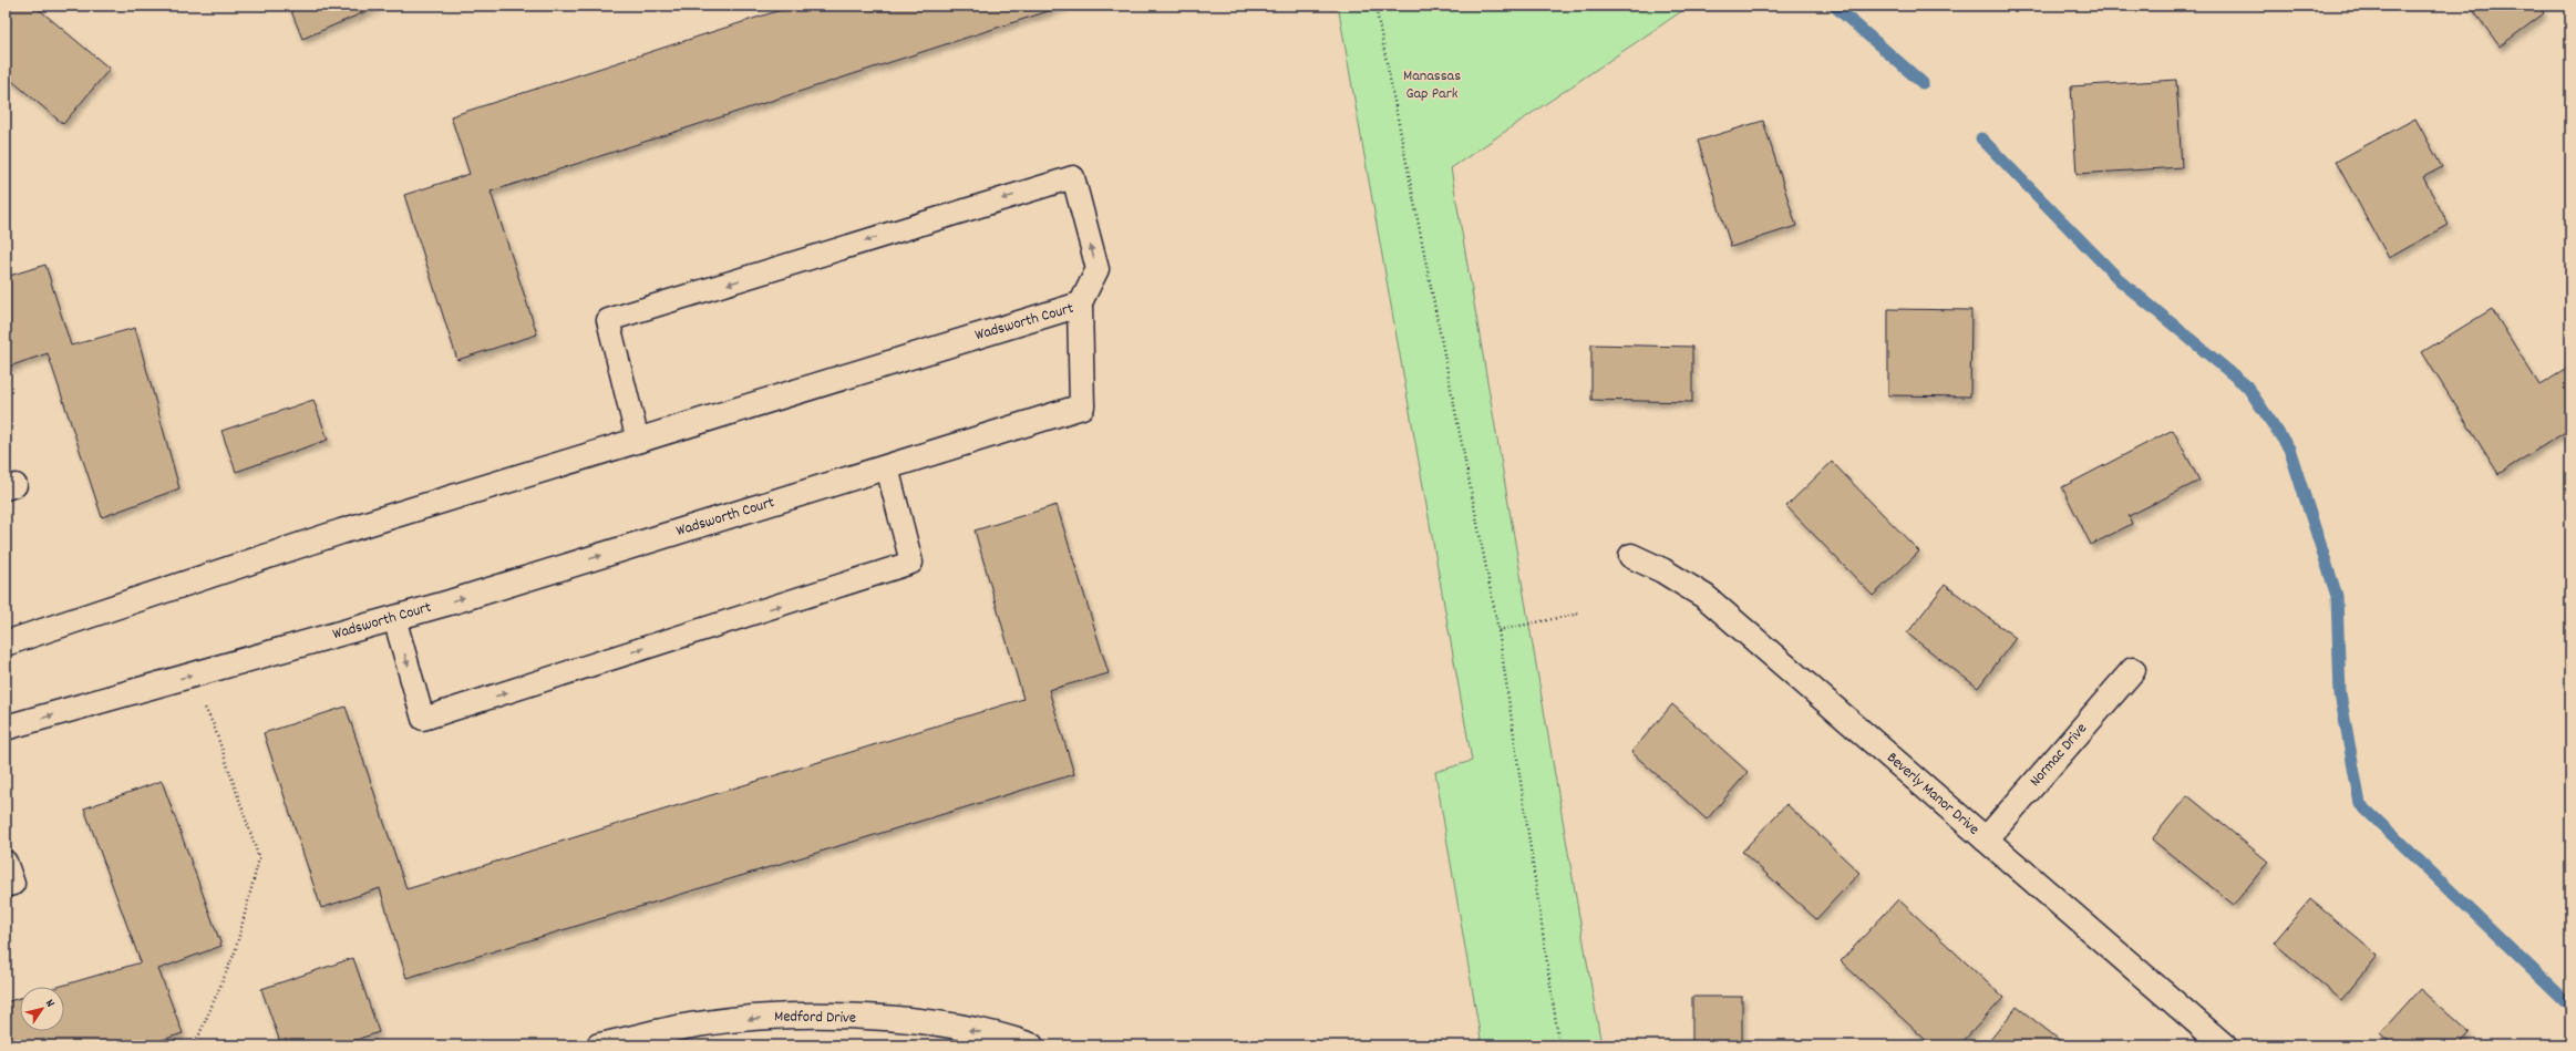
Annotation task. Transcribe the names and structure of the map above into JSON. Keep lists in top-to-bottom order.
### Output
{
  "streets": {
    "street": [
      "Wadsworth Court",
      "Normac Drive",
      "Beverly Manor Drive",
      "Medford Drive"
    ]
  },
  "crossings": [
    ["Normac Drive", "Beverly Manor Drive"]
  ],
  "one_way": ["Medford Drive"],
  "parks": ["Manassas Gap Park"],
  "north": "top right"
}
